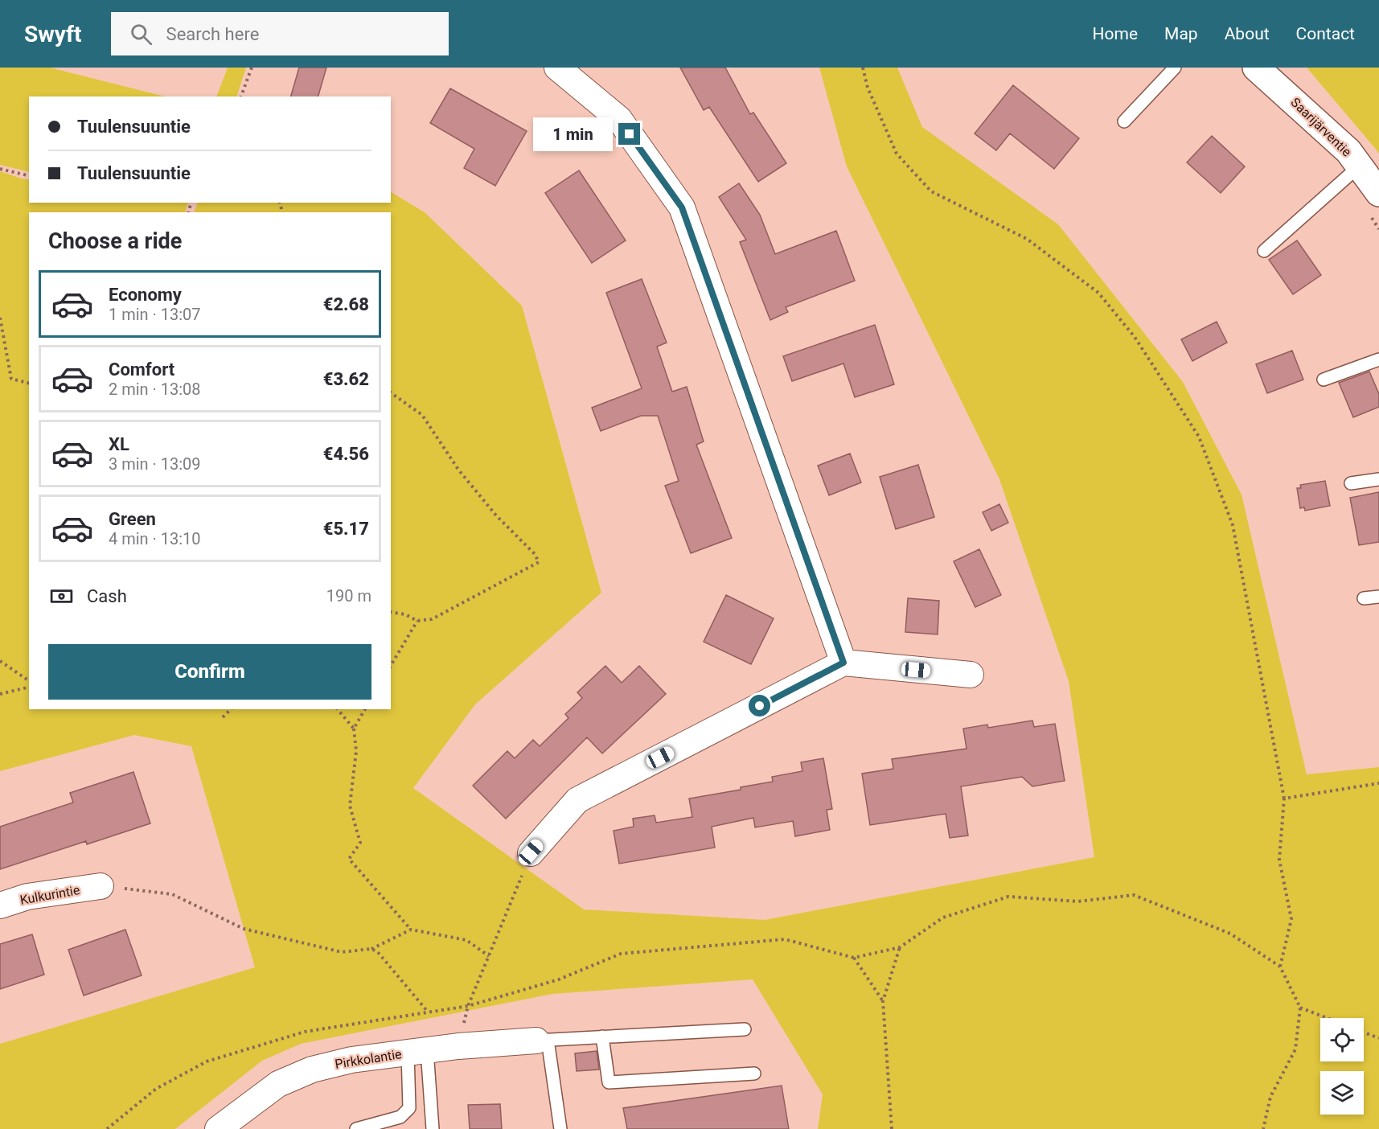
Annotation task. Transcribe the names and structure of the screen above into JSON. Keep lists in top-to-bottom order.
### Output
{
  "streets": {
    "main road": ["Saarijärventie"],
    "street": ["Kulkurintie", "Pirkkolantie"]
  },
  "page": {
    "header": "Swyft",
    "search": "Search here",
    "nav": [
      "Home",
      "Map",
      "About",
      "Contact"
    ],
    "banner": ["Tuulensuuntie", "Tuulensuuntie"],
    "bubble": "1 min",
    "heading": "Choose a ride",
    "list": [
      {
        "name": "Economy",
        "note": "1 min · 13:07",
        "value": "€2.68"
      },
      {
        "name": "Comfort",
        "note": "2 min · 13:08",
        "value": "€3.62"
      },
      {
        "name": "XL",
        "note": "3 min · 13:09",
        "value": "€4.56"
      },
      {
        "name": "Green",
        "note": "4 min · 13:10",
        "value": "€5.17"
      }
    ],
    "pay": ["Cash", "190 m"],
    "buttons": "Confirm"
  }
}
